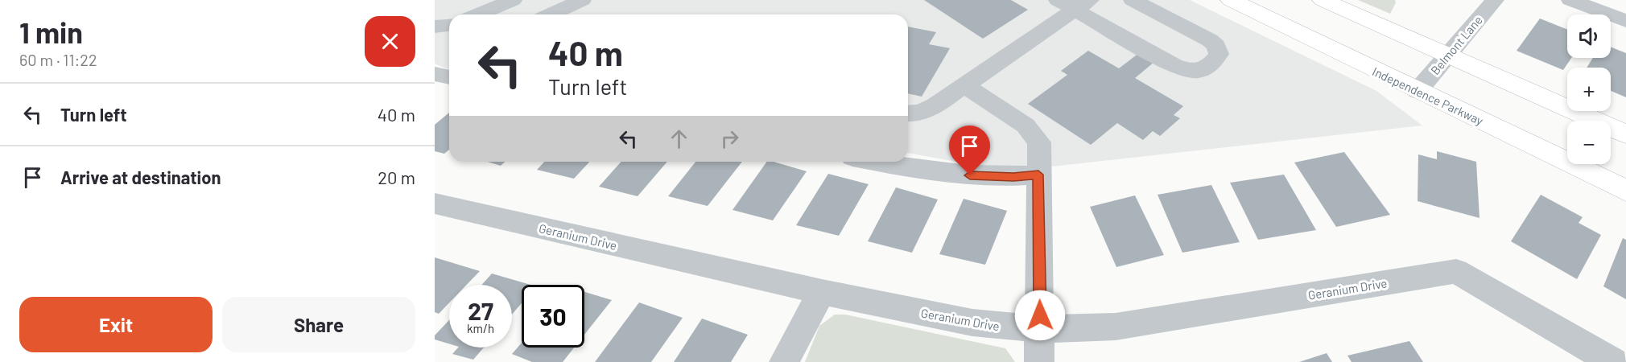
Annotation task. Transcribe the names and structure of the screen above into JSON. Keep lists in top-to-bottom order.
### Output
{
  "streets": {
    "main road": ["Independence Parkway"],
    "street": ["Belmont Lane", "Geranium Drive"]
  },
  "crossings": [
    ["Belmont Lane", "Independence Parkway"]
  ],
  "page": {
    "heading": ["1 min", "60 m · 11:22"],
    "map_buttons": ["+", "−"],
    "turn": ["40 m", "Turn left"],
    "list": [
      {
        "name": "Turn left",
        "value": "40 m"
      },
      {
        "name": "Arrive at destination",
        "value": "20 m"
      }
    ],
    "speed": "27 km/h",
    "limit": "30",
    "buttons": ["Exit", "Share"]
  }
}
